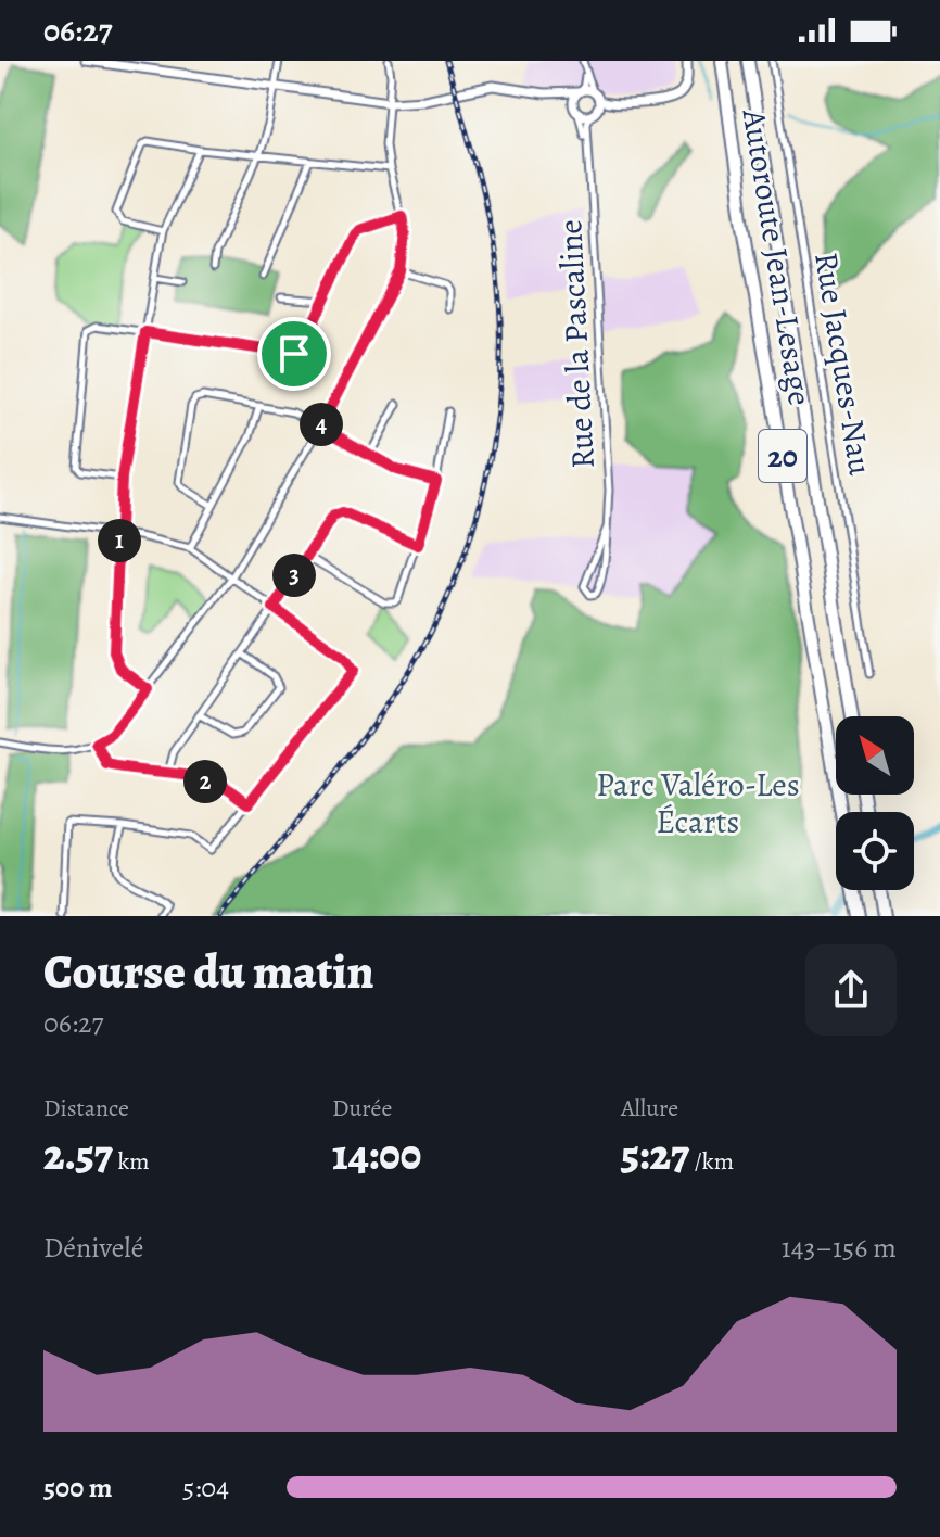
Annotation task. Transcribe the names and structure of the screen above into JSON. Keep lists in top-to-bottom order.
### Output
{
  "streets": {
    "highway": ["Autoroute Jean-Lesage", "20"],
    "street": ["Rue de la Pascaline", "Rue Jacques-Nau"]
  },
  "parks": ["Parc Valéro-Les Écarts"],
  "north": "top left",
  "page": {
    "status": "06:27",
    "pins": [
      "4",
      "1",
      "3",
      "2"
    ],
    "heading": ["Course du matin", "06:27"],
    "stats": [
      ["Distance", "2.57 km"],
      ["Durée", "14:00"],
      ["Allure", "5:27 /km"]
    ],
    "chart": ["Dénivelé", "143–156 m"],
    "list": [
      {
        "name": "500 m",
        "note": "5:04"
      }
    ]
  }
}
